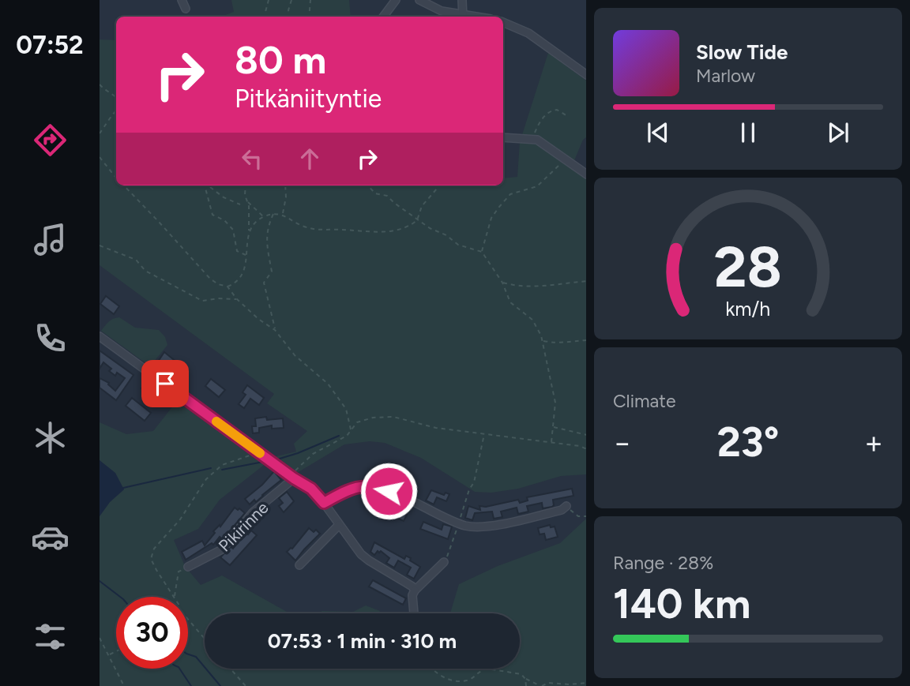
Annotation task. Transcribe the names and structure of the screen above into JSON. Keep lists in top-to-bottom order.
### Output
{
  "streets": {
    "street": ["Pikirinne"]
  },
  "page": {
    "tabs": "07:52",
    "turn": ["80 m", "Pitkäniityntie"],
    "song": ["Slow Tide", "Marlow"],
    "tile": [
      "Climate",
      ["Range · 28%", "140 km"]
    ],
    "heat": ["−", "23°", "+"],
    "limit": "30",
    "trip": "07:53 · 1 min · 310 m",
    "gauge": ["28", "km/h"]
  }
}
